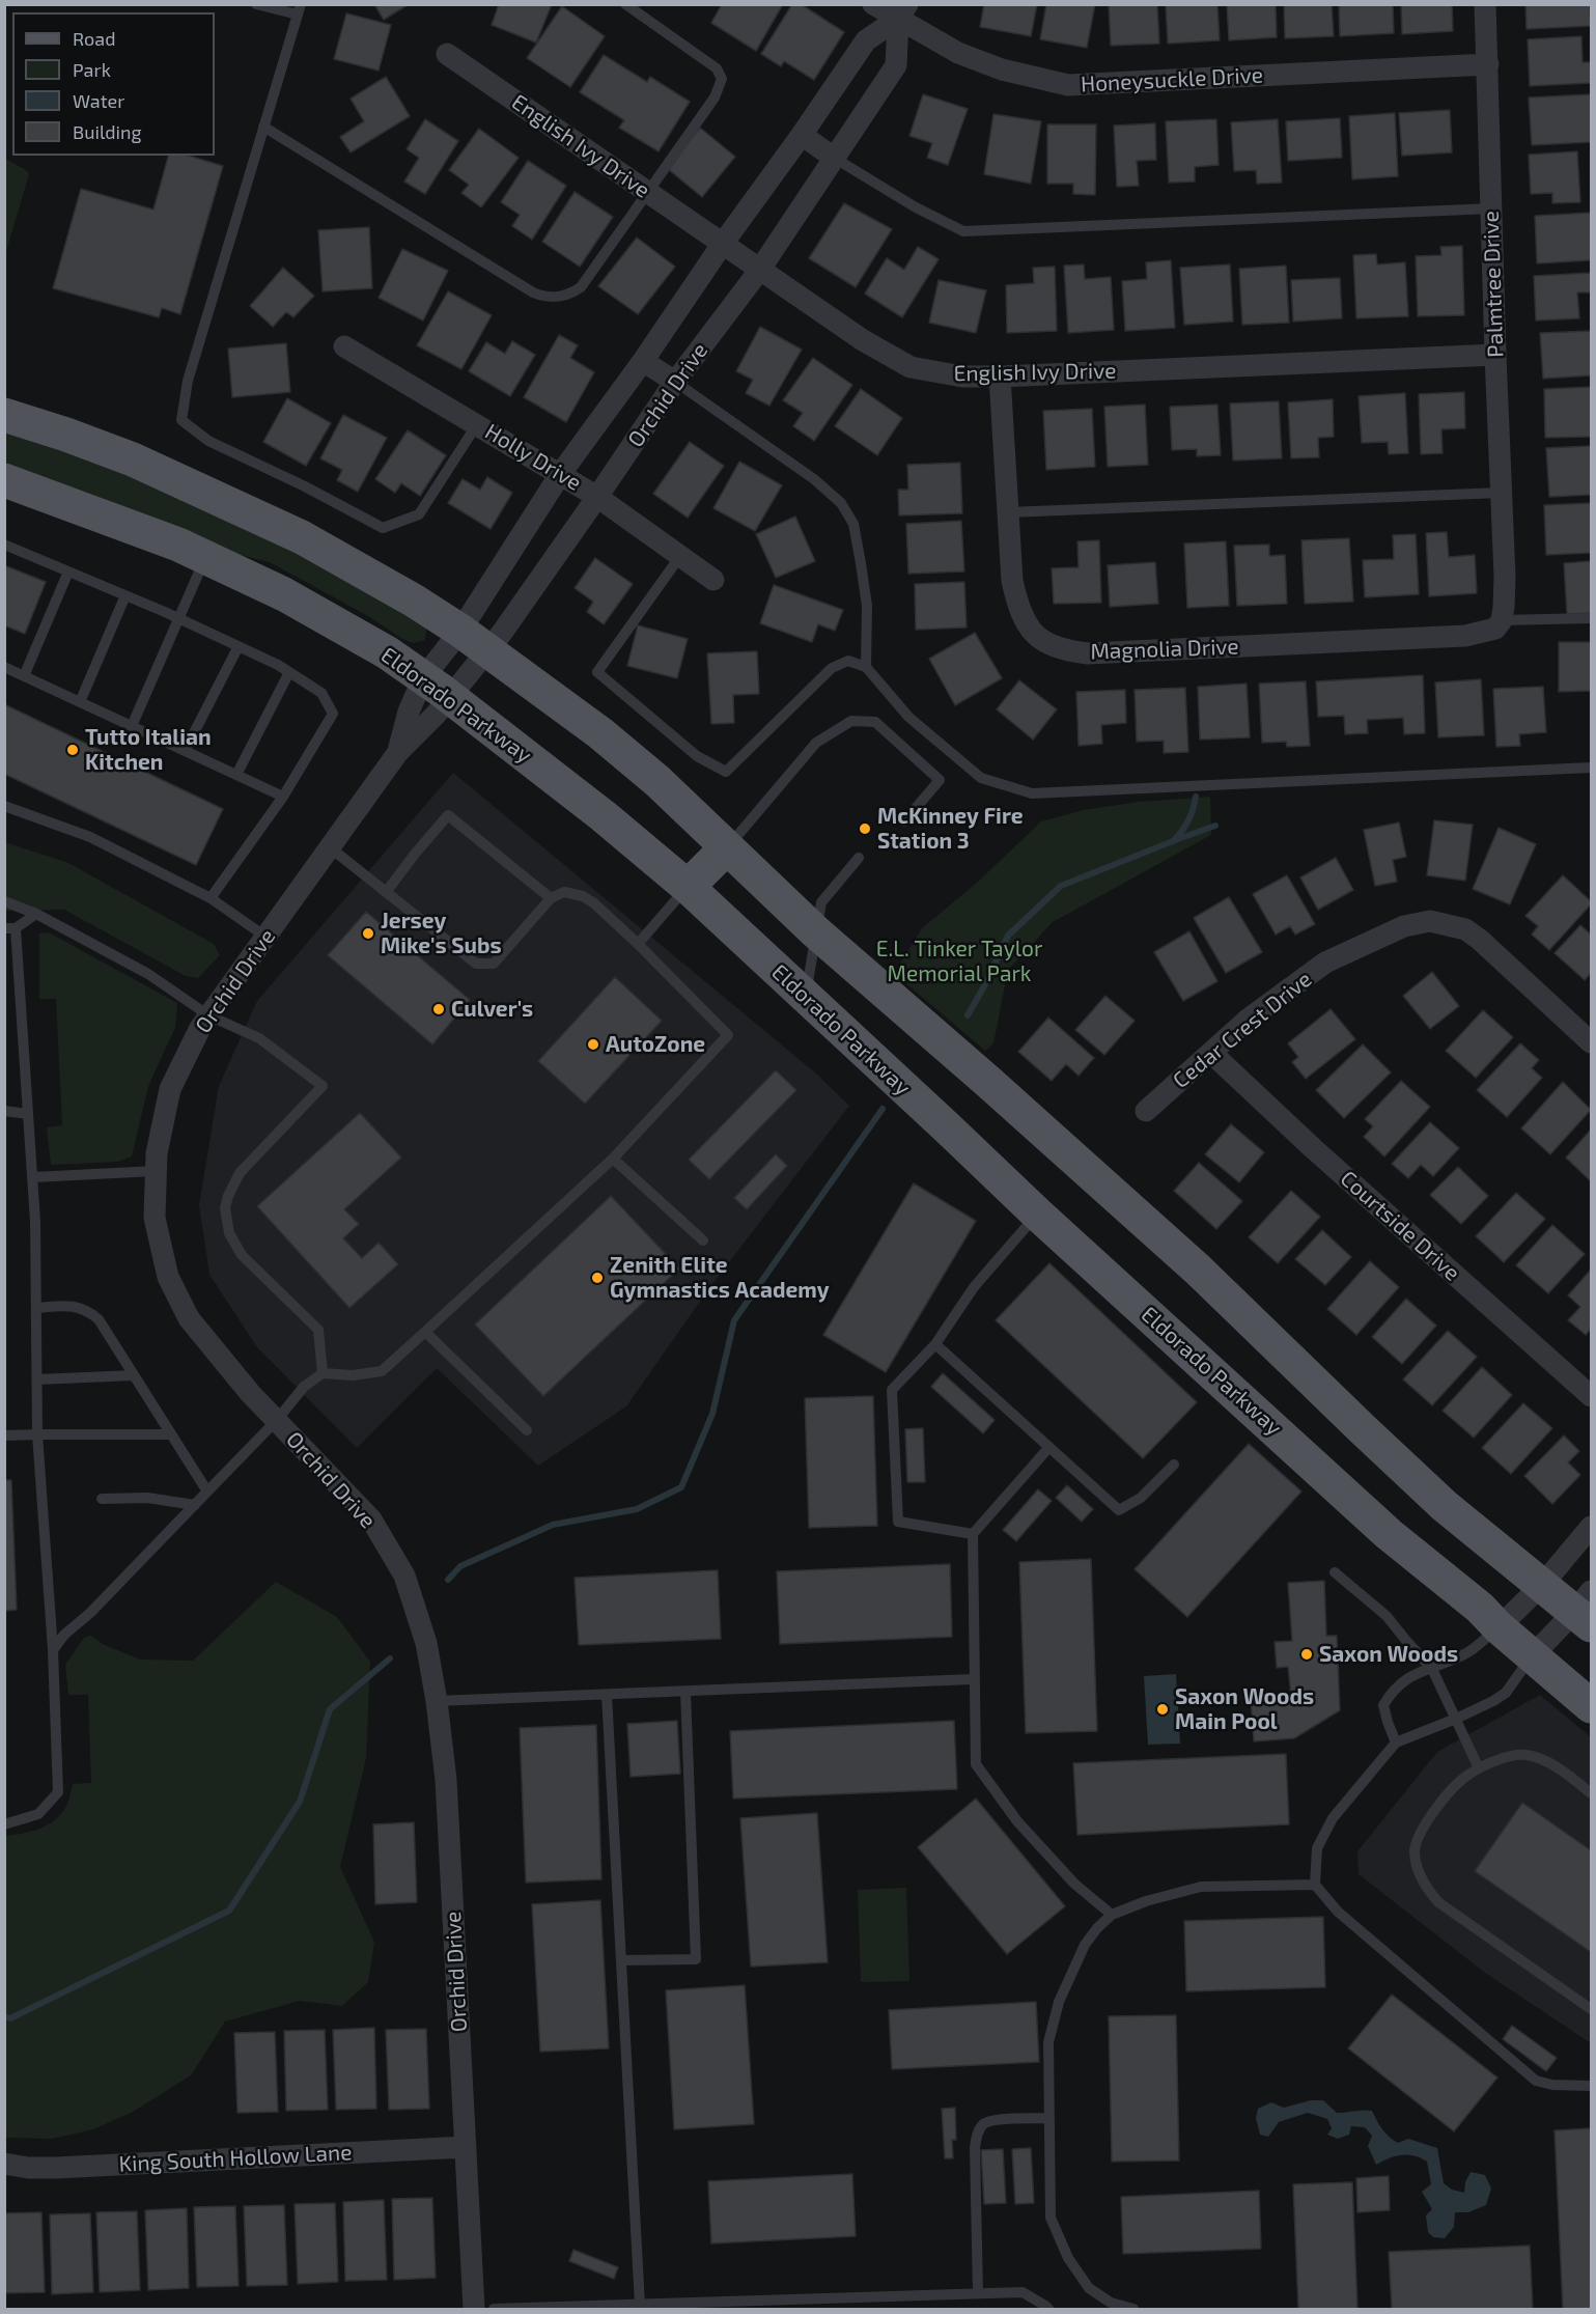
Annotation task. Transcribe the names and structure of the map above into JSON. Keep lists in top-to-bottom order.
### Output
{
  "streets": {
    "main road": ["Eldorado Parkway"],
    "street": [
      "Honeysuckle Drive",
      "English Ivy Drive",
      "Palmtree Drive",
      "Orchid Drive",
      "Holly Drive",
      "Magnolia Drive",
      "Cedar Crest Drive",
      "Courtside Drive",
      "King South Hollow Lane"
    ]
  },
  "crossings": [
    ["Honeysuckle Drive", "Palmtree Drive"],
    ["Honeysuckle Drive", "Orchid Drive"],
    ["English Ivy Drive", "Palmtree Drive"],
    ["English Ivy Drive", "Orchid Drive"],
    ["English Ivy Drive", "Magnolia Drive"],
    ["Palmtree Drive", "Magnolia Drive"],
    ["Orchid Drive", "Holly Drive"],
    ["Orchid Drive", "Eldorado Parkway"],
    ["Orchid Drive", "King South Hollow Lane"],
    ["Cedar Crest Drive", "Courtside Drive"]
  ],
  "parks": ["E.L. Tinker Taylor Memorial Park"],
  "places": [
    "Tutto Italian Kitchen",
    "McKinney Fire Station 3",
    "Jersey Mike's Subs",
    "Culver's",
    "AutoZone",
    "Zenith Elite Gymnastics Academy",
    "Saxon Woods",
    "Saxon Woods Main Pool"
  ],
  "legend": [
    "Road",
    "Park",
    "Water",
    "Building"
  ]
}
